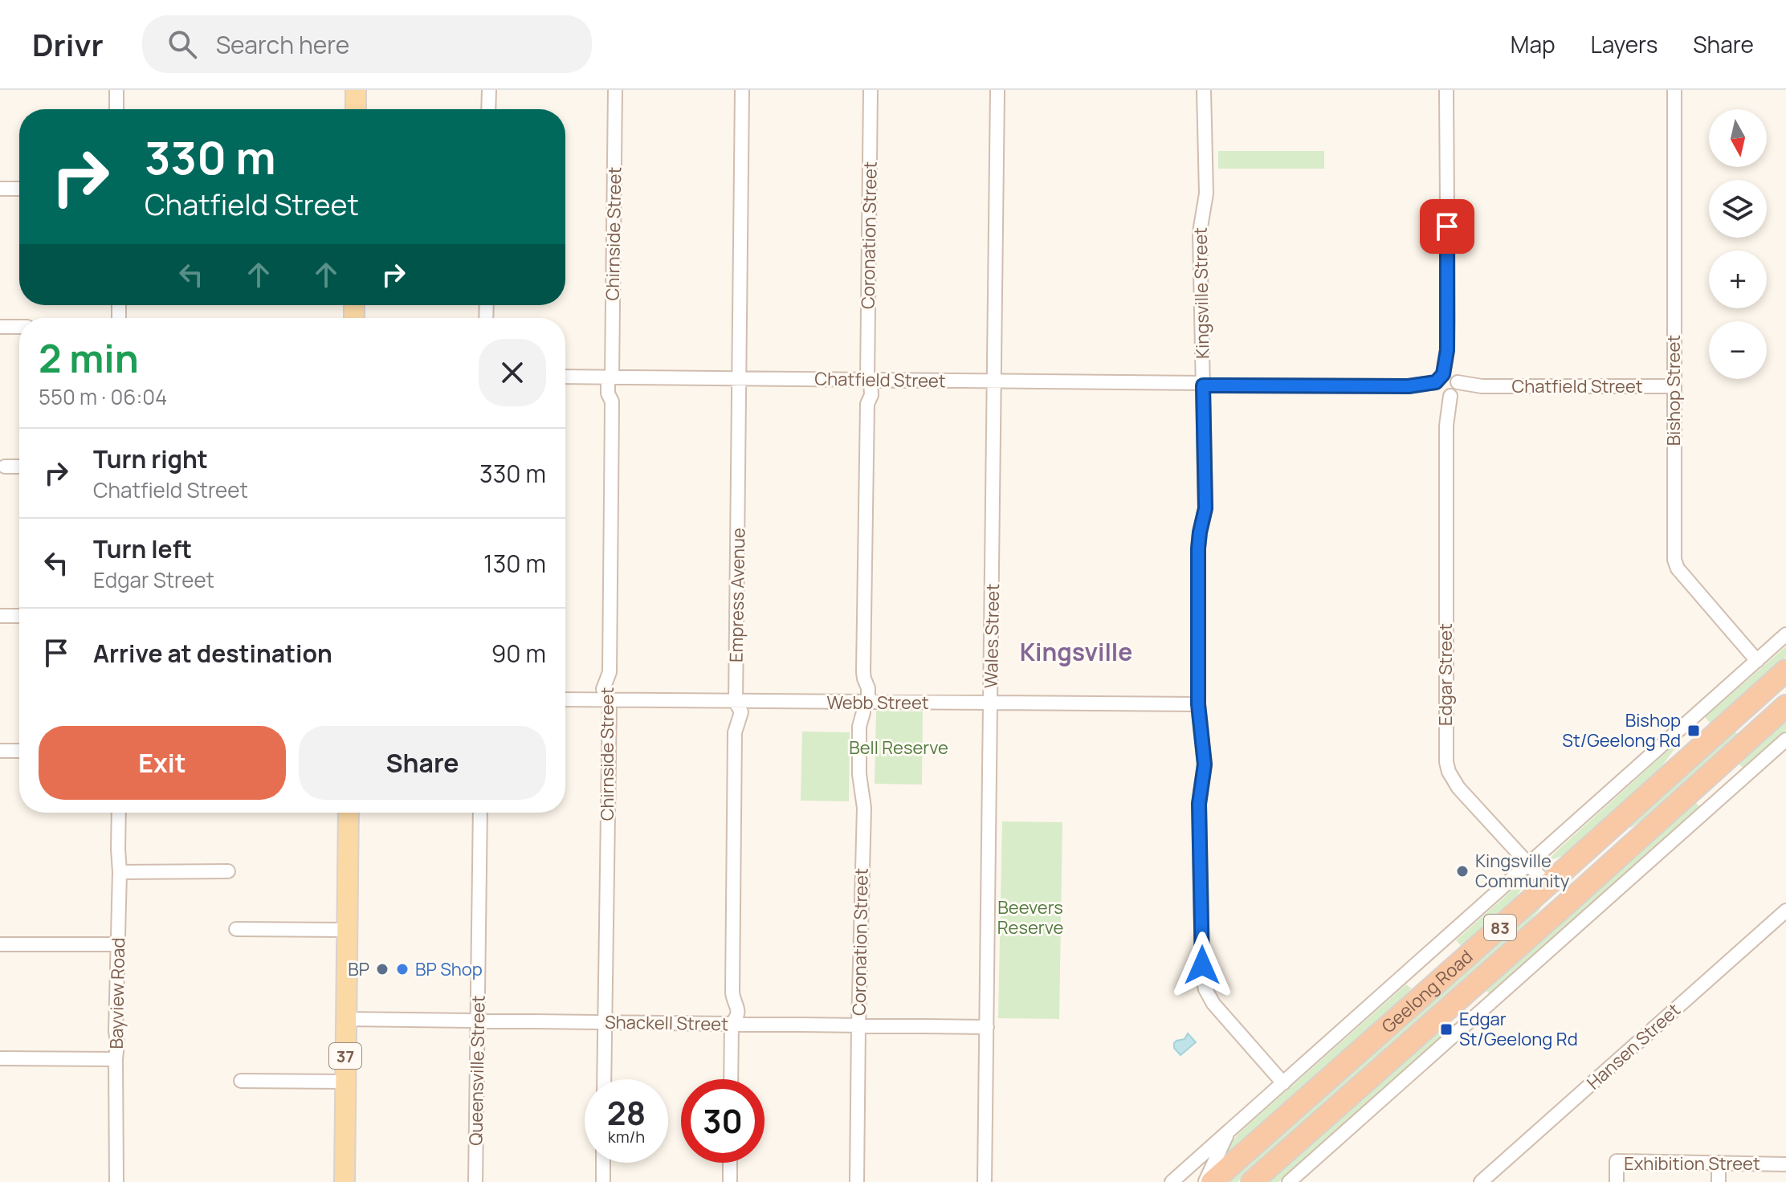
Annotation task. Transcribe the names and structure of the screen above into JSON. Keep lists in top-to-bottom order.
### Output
{
  "streets": {
    "highway": ["83", "Geelong Road"],
    "main road": ["37"],
    "street": [
      "Chirnside Street",
      "Coronation Street",
      "Kingsville Street",
      "Chatfield Street",
      "Bishop Street",
      "Empress Avenue",
      "Wales Street",
      "Edgar Street",
      "Webb Street",
      "Bayview Road",
      "Shackell Street",
      "Hansen Street",
      "Queensville Street",
      "Exhibition Street"
    ]
  },
  "crossings": [
    ["Chirnside Street", "Chatfield Street"],
    ["Chirnside Street", "Webb Street"],
    ["Chirnside Street", "Shackell Street"],
    ["Coronation Street", "Chatfield Street"],
    ["Coronation Street", "Webb Street"],
    ["Coronation Street", "Shackell Street"],
    ["Kingsville Street", "Chatfield Street"],
    ["Kingsville Street", "Webb Street"],
    ["Kingsville Street", "Geelong Road"],
    ["Chatfield Street", "Bishop Street"],
    ["Chatfield Street", "Empress Avenue"],
    ["Chatfield Street", "Wales Street"],
    ["Chatfield Street", "Edgar Street"],
    ["Bishop Street", "Geelong Road"],
    ["Empress Avenue", "Webb Street"],
    ["Empress Avenue", "Shackell Street"],
    ["Wales Street", "Webb Street"],
    ["Wales Street", "Shackell Street"],
    ["Edgar Street", "Geelong Road"],
    ["Shackell Street", "37"],
    ["Shackell Street", "Queensville Street"]
  ],
  "districts": ["Kingsville"],
  "parks": ["Bell Reserve", "Beevers Reserve"],
  "places": {
    "transit": ["Bishop St/Geelong Rd", "Edgar St/Geelong Rd"],
    "other": ["Kingsville Community", "BP", "BP Shop"]
  },
  "north": "bottom",
  "page": {
    "header": "Drivr",
    "search": "Search here",
    "nav": ["Map", "Layers", "Share"],
    "map_buttons": ["+", "−"],
    "turn": ["330 m", "Chatfield Street"],
    "heading": ["2 min", "550 m · 06:04"],
    "list": [
      {
        "name": "Turn right",
        "note": "Chatfield Street",
        "value": "330 m"
      },
      {
        "name": "Turn left",
        "note": "Edgar Street",
        "value": "130 m"
      },
      {
        "name": "Arrive at destination",
        "value": "90 m"
      }
    ],
    "buttons": ["Exit", "Share"],
    "speed": "28 km/h",
    "limit": "30"
  }
}
